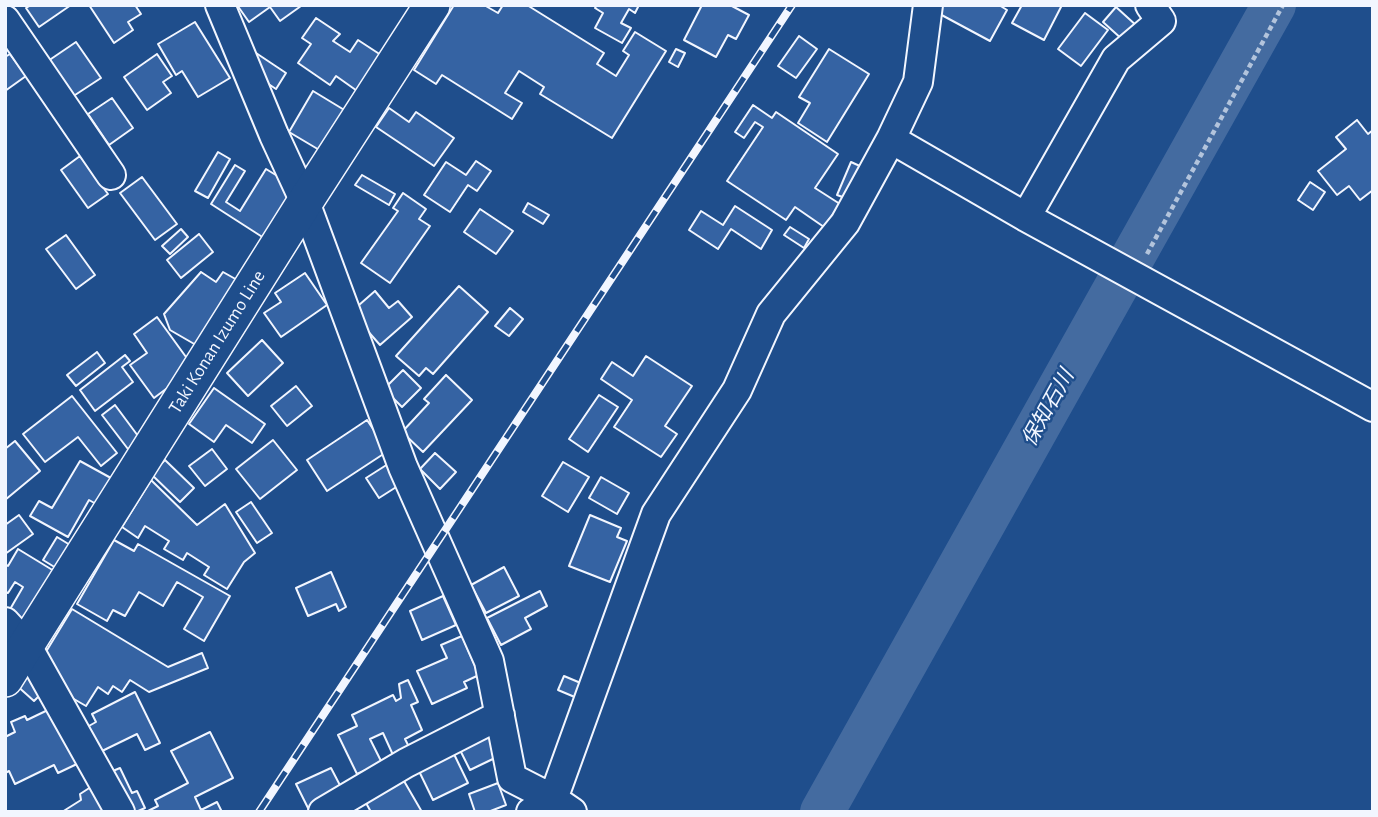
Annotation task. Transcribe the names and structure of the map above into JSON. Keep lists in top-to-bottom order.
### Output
{
  "streets": {
    "main road": ["Taki Konan Izumo Line"]
  },
  "water": ["保知石川"]
}
